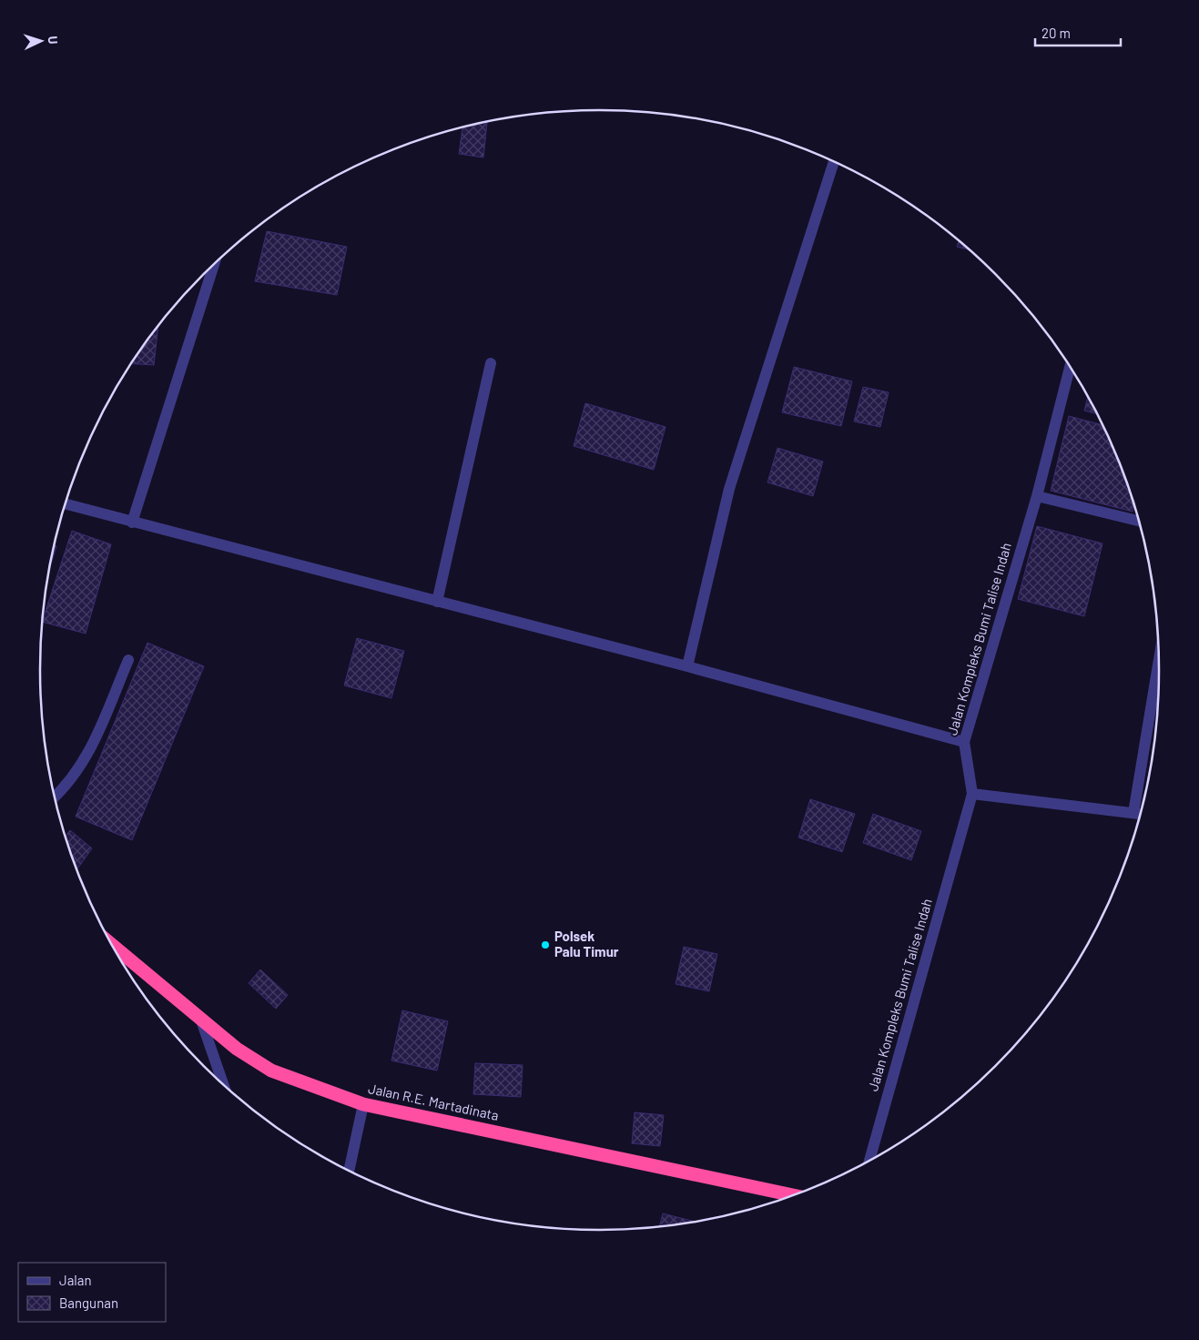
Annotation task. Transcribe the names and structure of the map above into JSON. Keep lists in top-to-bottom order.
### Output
{
  "streets": {
    "highway": ["Jalan R.E. Martadinata"],
    "street": ["Jalan Kompleks Bumi Talise Indah"]
  },
  "places": ["Polsek Palu Timur"],
  "legend": ["Jalan", "Bangunan"],
  "scale_bar": "20 m",
  "north": "right"
}
